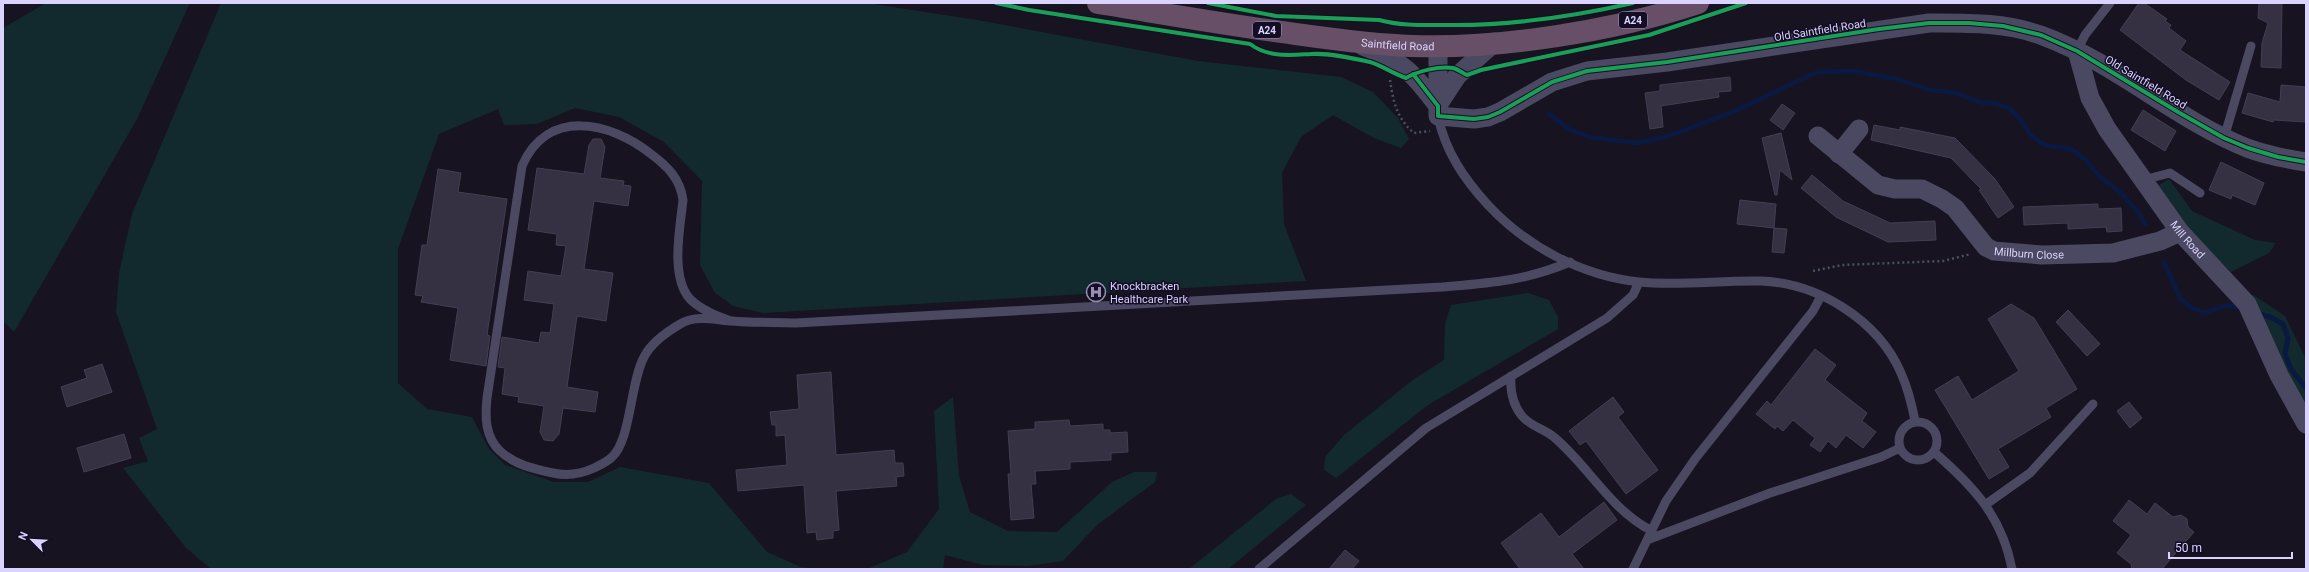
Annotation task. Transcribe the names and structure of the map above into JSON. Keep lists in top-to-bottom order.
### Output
{
  "streets": {
    "highway": ["A24", "Saintfield Road"],
    "street": ["Old Saintfield Road", "Mill Road", "Millburn Close"]
  },
  "crossings": [
    ["Old Saintfield Road", "Mill Road"],
    ["Mill Road", "Millburn Close"]
  ],
  "places": {
    "hospital": ["Knockbracken Healthcare Park"]
  },
  "scale_bar": "50 m",
  "north": "top left"
}
